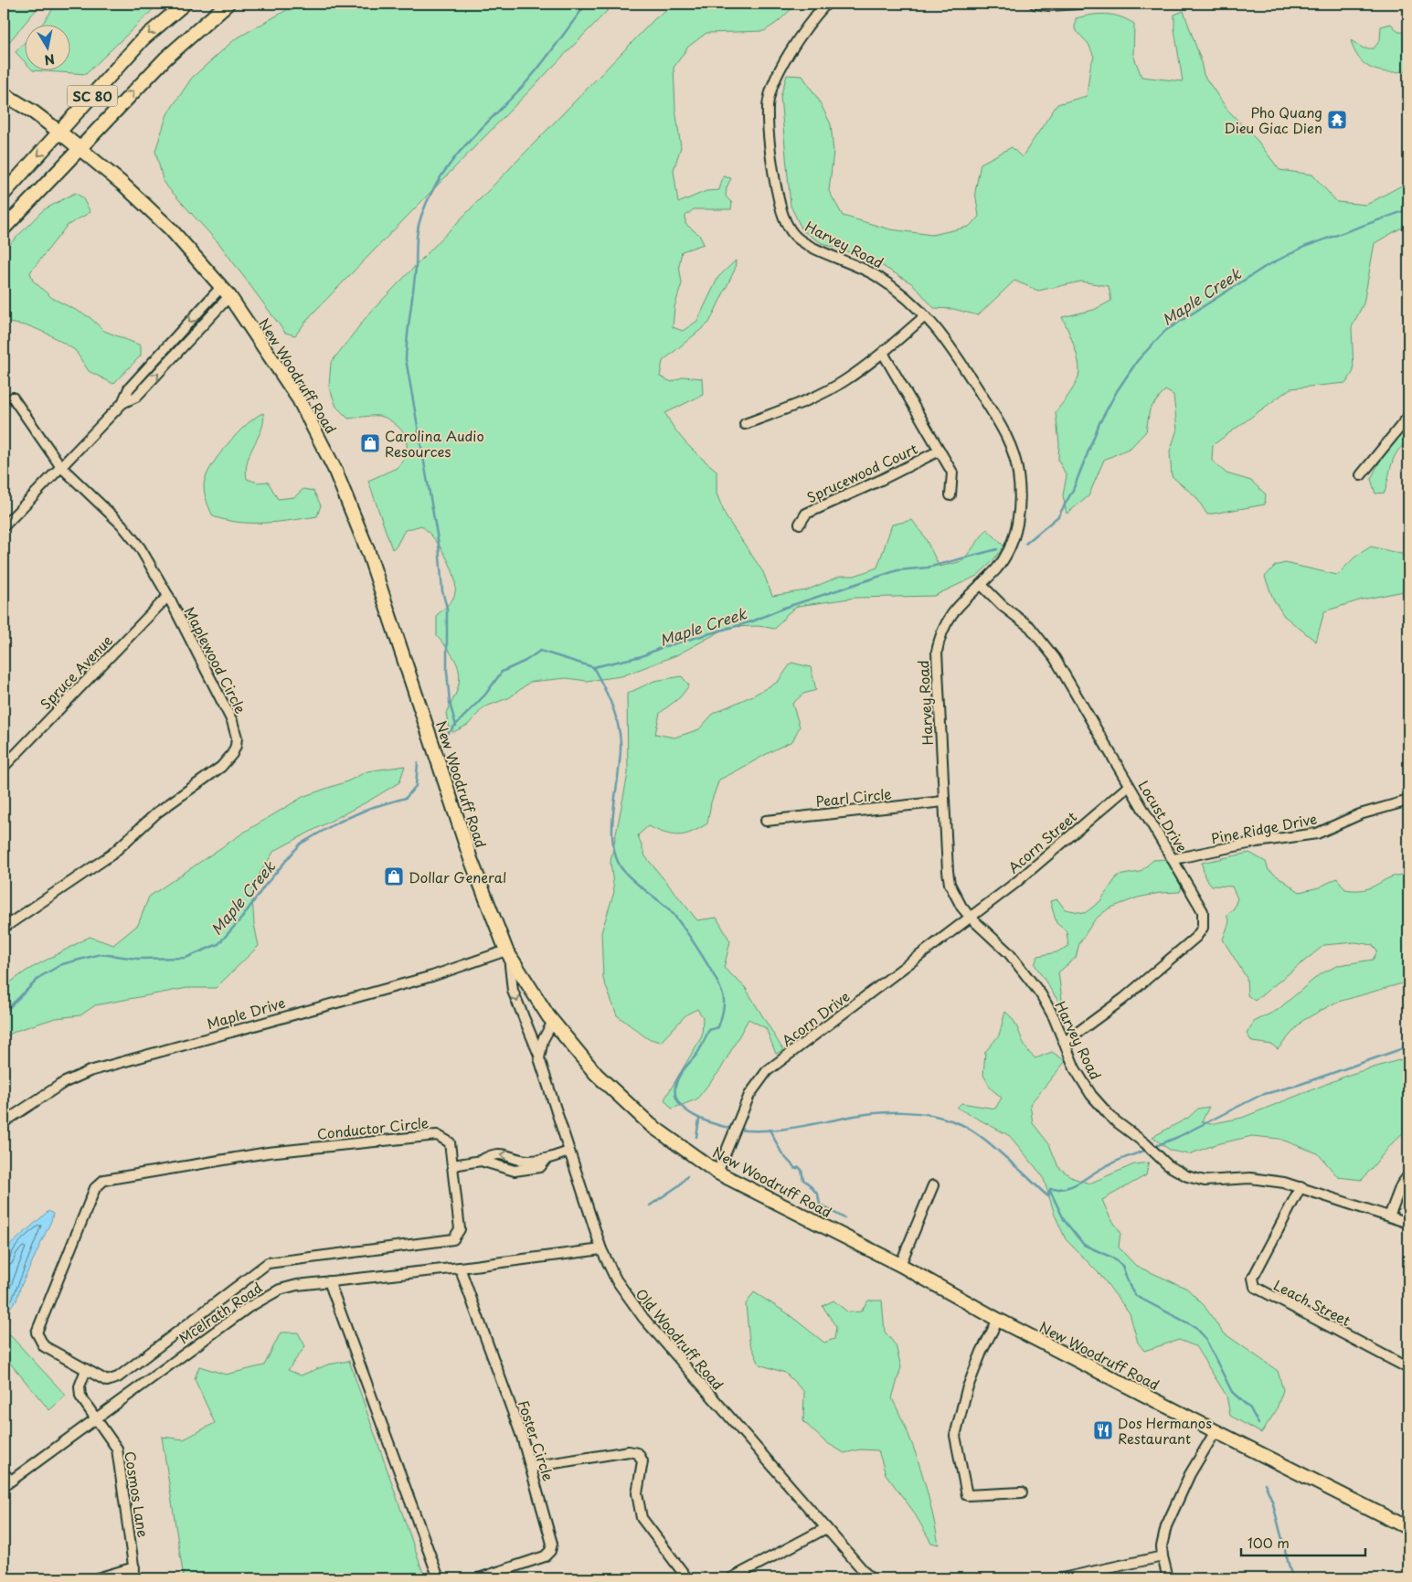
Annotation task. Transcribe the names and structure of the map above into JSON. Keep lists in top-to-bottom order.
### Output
{
  "streets": {
    "main road": ["SC 80", "New Woodruff Road"],
    "street": [
      "Harvey Road",
      "Sprucewood Court",
      "Maplewood Circle",
      "Spruce Avenue",
      "Pearl Circle",
      "Locust Drive",
      "Pine Ridge Drive",
      "Acorn Street",
      "Maple Drive",
      "Acorn Drive",
      "Conductor Circle",
      "Leach Street",
      "Mcelrath Road",
      "Old Woodruff Road",
      "Foster Circle",
      "Cosmos Lane"
    ]
  },
  "crossings": [
    ["SC 80", "New Woodruff Road"],
    ["Harvey Road", "Pearl Circle"],
    ["Harvey Road", "Locust Drive"],
    ["Harvey Road", "Acorn Street"],
    ["Harvey Road", "Acorn Drive"],
    ["Harvey Road", "Leach Street"],
    ["New Woodruff Road", "Maple Drive"],
    ["New Woodruff Road", "Acorn Drive"],
    ["New Woodruff Road", "Old Woodruff Road"],
    ["Maplewood Circle", "Spruce Avenue"],
    ["Locust Drive", "Pine Ridge Drive"],
    ["Locust Drive", "Acorn Street"],
    ["Acorn Street", "Acorn Drive"],
    ["Maple Drive", "Old Woodruff Road"],
    ["Mcelrath Road", "Old Woodruff Road"],
    ["Mcelrath Road", "Foster Circle"],
    ["Mcelrath Road", "Cosmos Lane"]
  ],
  "water": ["Maple Creek"],
  "places": {
    "temple": ["Pho Quang Dieu Giac Dien"],
    "shop": ["Carolina Audio Resources", "Dollar General"],
    "restaurant": ["Dos Hermanos Restaurant"]
  },
  "scale_bar": "100 m",
  "north": "bottom"
}
